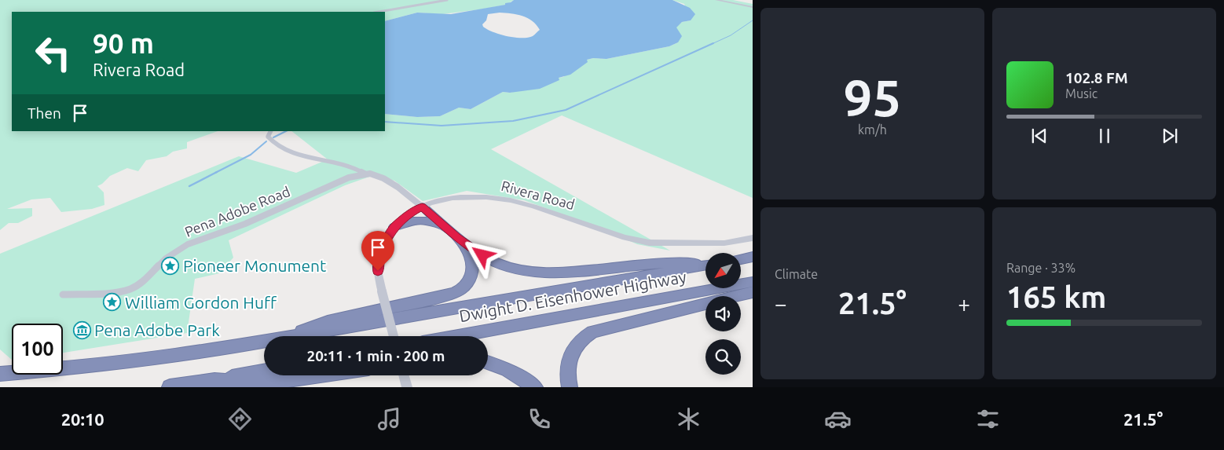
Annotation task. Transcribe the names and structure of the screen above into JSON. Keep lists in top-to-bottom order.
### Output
{
  "streets": {
    "highway": ["Dwight D. Eisenhower Highway"],
    "street": ["Rivera Road", "Pena Adobe Road"]
  },
  "places": {
    "place": ["Pioneer Monument", "William Gordon Huff"],
    "museum": ["Pena Adobe Park"]
  },
  "north": "bottom left",
  "page": {
    "tile": [
      ["95", "km/h"],
      "Climate",
      ["Range · 33%", "165 km"]
    ],
    "turn": ["90 m", "Rivera Road"],
    "song": ["102.8 FM", "Music"],
    "then": "Then",
    "heat": ["−", "21.5°", "+"],
    "limit": "100",
    "trip": "20:11 · 1 min · 200 m",
    "tabs": ["20:10", "21.5°"]
  }
}
